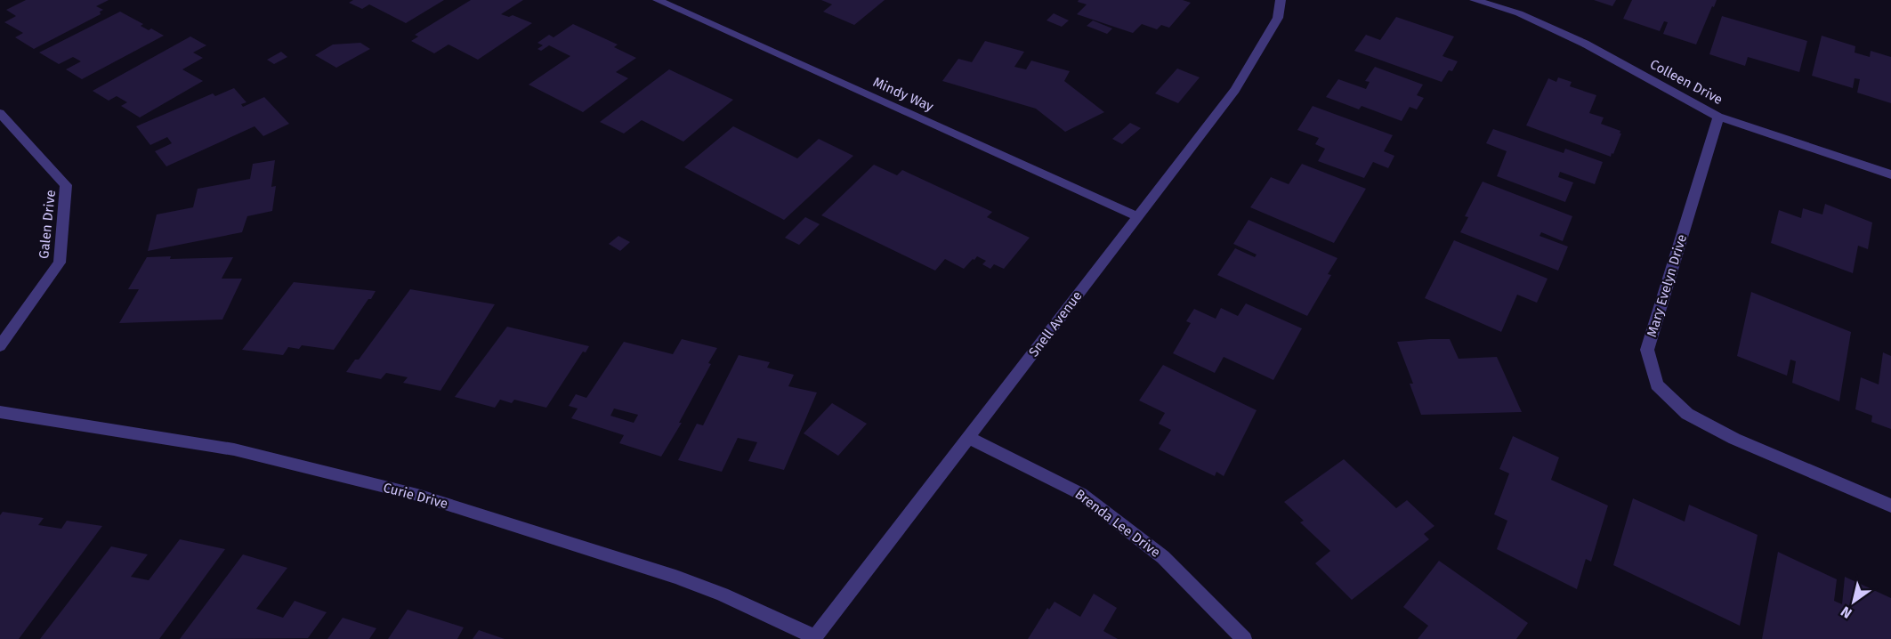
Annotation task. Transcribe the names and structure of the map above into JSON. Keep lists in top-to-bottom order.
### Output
{
  "streets": {
    "street": [
      "Colleen Drive",
      "Mindy Way",
      "Galen Drive",
      "Mary Evelyn Drive",
      "Snell Avenue",
      "Curie Drive",
      "Brenda Lee Drive"
    ]
  },
  "crossings": [
    ["Colleen Drive", "Mary Evelyn Drive"],
    ["Mindy Way", "Snell Avenue"],
    ["Snell Avenue", "Curie Drive"],
    ["Snell Avenue", "Brenda Lee Drive"]
  ],
  "north": "bottom left"
}
